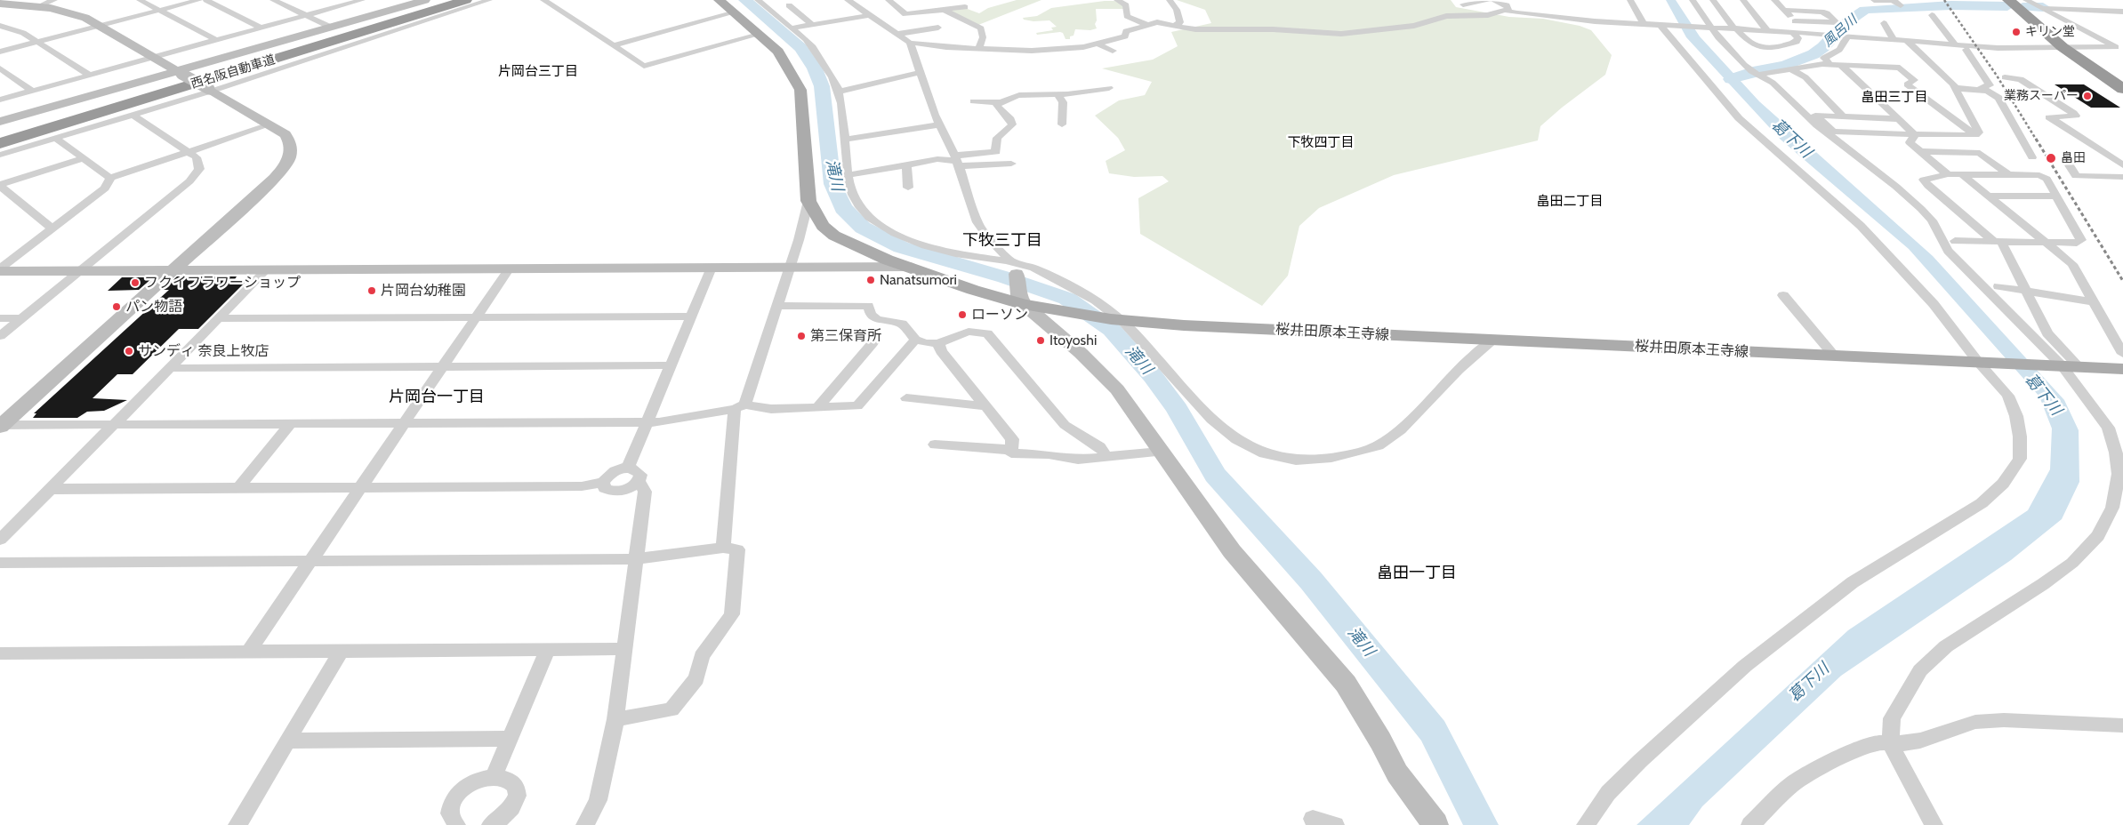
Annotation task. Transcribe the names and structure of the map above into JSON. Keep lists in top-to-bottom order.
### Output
{
  "streets": {
    "highway": ["西名阪自動車道"],
    "main road": ["桜井田原本王寺線"]
  },
  "districts": [
    "片岡台三丁目",
    "畠田三丁目",
    "下牧四丁目",
    "畠田二丁目",
    "下牧三丁目",
    "片岡台一丁目",
    "畠田一丁目"
  ],
  "water": ["風呂川", "葛下川", "滝川"],
  "places": [
    "キリン堂",
    "業務スーパー",
    "畠田",
    "Nanatsumori",
    "フクイフラワーショップ",
    "片岡台幼稚園",
    "パン物語",
    "ローソン",
    "第三保育所",
    "Itoyoshi",
    "サンディ 奈良上牧店"
  ]
}
